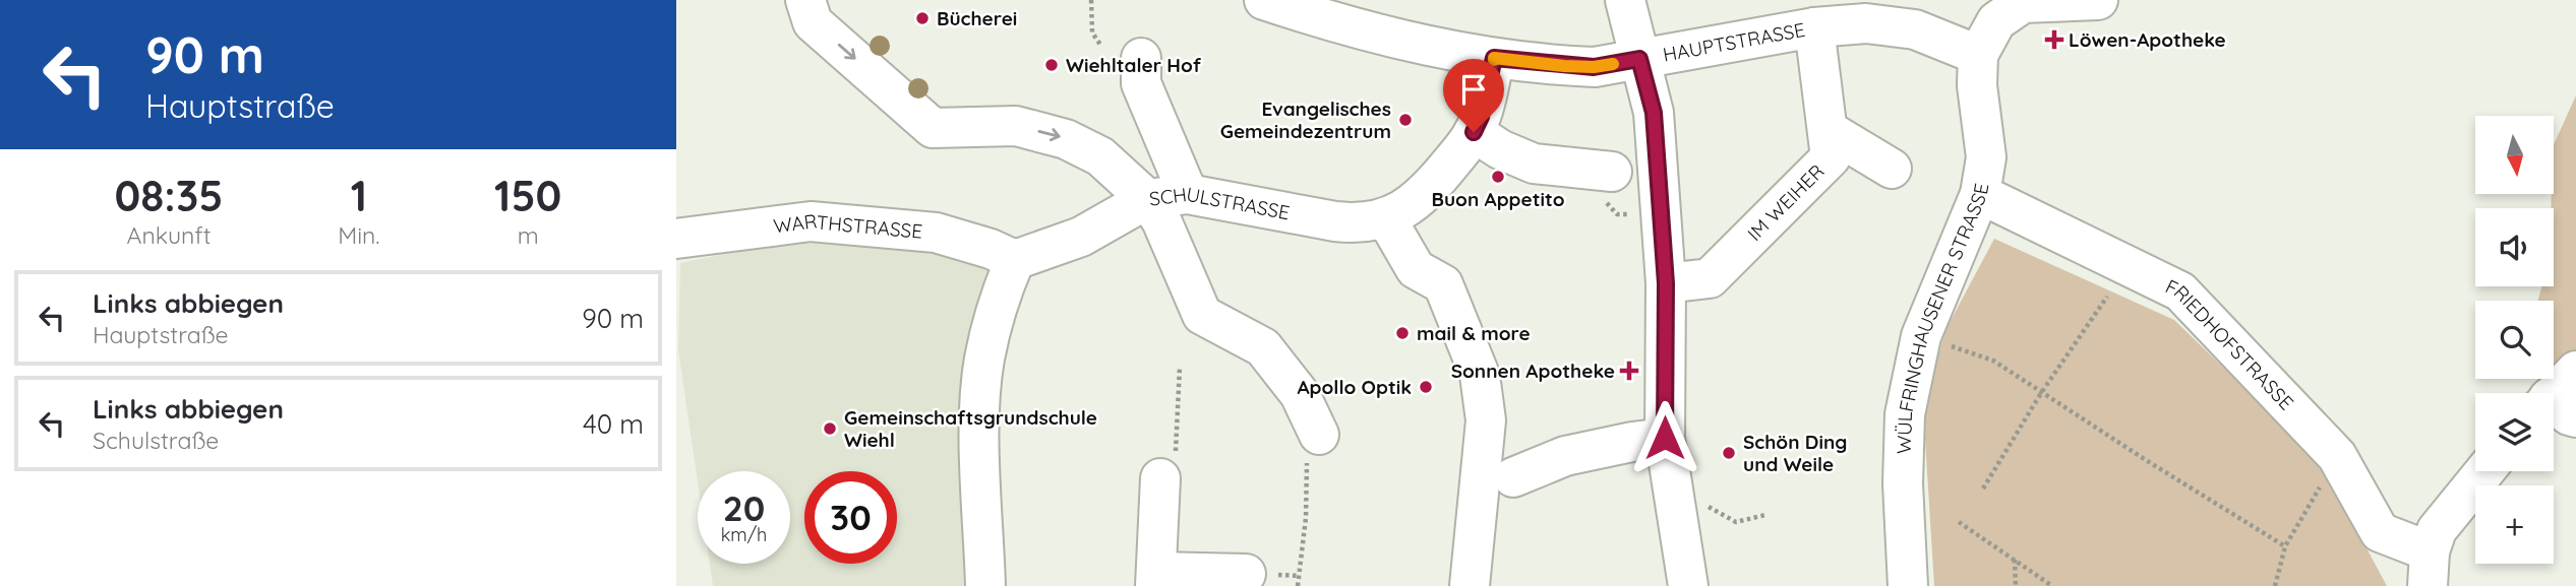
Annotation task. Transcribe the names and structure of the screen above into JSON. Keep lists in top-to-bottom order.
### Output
{
  "streets": {
    "street": [
      "HAUPTSTRASSE",
      "IM WEIHER",
      "SCHULSTRASSE",
      "WARTHSTRASSE",
      "WÜLFRINGHAUSENER STRASSE",
      "FRIEDHOFSTRASSE"
    ]
  },
  "crossings": [
    ["HAUPTSTRASSE", "IM WEIHER"],
    ["HAUPTSTRASSE", "SCHULSTRASSE"],
    ["HAUPTSTRASSE", "WÜLFRINGHAUSENER STRASSE"],
    ["SCHULSTRASSE", "WARTHSTRASSE"],
    ["WÜLFRINGHAUSENER STRASSE", "FRIEDHOFSTRASSE"]
  ],
  "places": {
    "other": [
      "Bücherei",
      "Wiehltaler Hof",
      "Evangelisches Gemeindezentrum",
      "Buon Appetito",
      "mail & more",
      "Apollo Optik",
      "Gemeinschaftsgrundschule Wiehl",
      "Schön Ding und Weile"
    ],
    "health": ["Löwen-Apotheke", "Sonnen Apotheke"]
  },
  "north": "bottom",
  "page": {
    "turn": ["90 m", "Hauptstraße"],
    "map_buttons": "+",
    "eta": [
      "08:35",
      "Ankunft",
      "1",
      "Min.",
      "150",
      "m"
    ],
    "list": [
      {
        "name": "Links abbiegen",
        "note": "Hauptstraße",
        "value": "90 m"
      },
      {
        "name": "Links abbiegen",
        "note": "Schulstraße",
        "value": "40 m"
      }
    ],
    "speed": "20 km/h",
    "limit": "30"
  }
}
